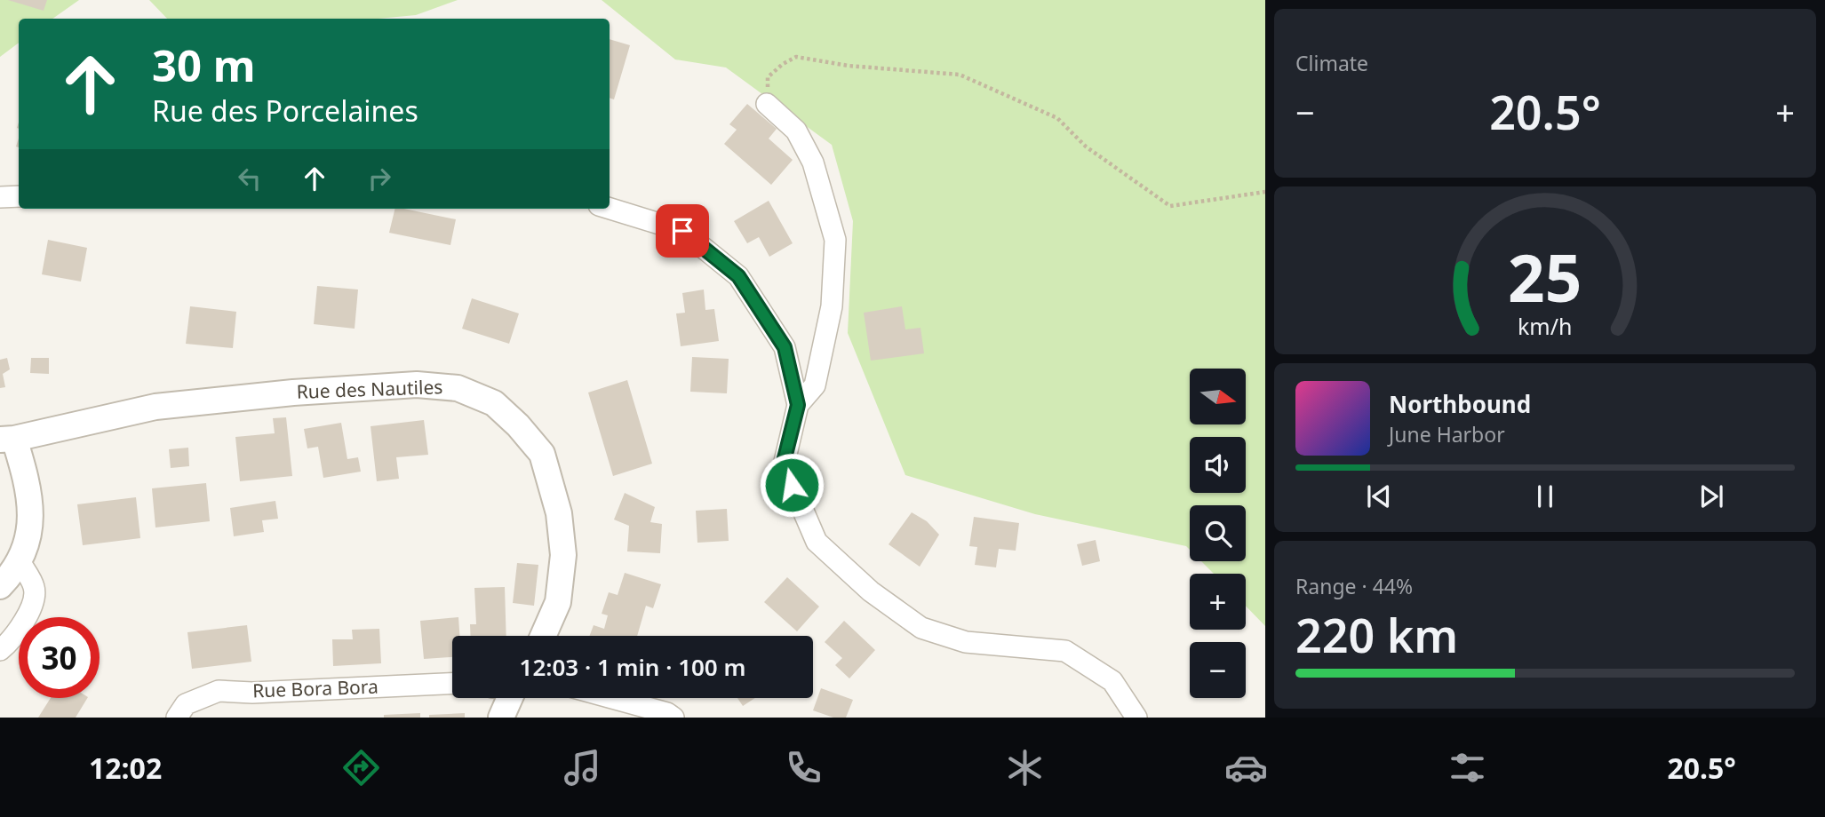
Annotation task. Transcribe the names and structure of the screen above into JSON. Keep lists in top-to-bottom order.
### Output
{
  "streets": {
    "street": ["Rue des Nautiles", "Rue Bora Bora"]
  },
  "north": "right",
  "page": {
    "tile": [
      "Climate",
      ["Range · 44%", "220 km"]
    ],
    "turn": ["30 m", "Rue des Porcelaines"],
    "heat": ["−", "20.5°", "+"],
    "map_buttons": ["+", "−"],
    "song": ["Northbound", "June Harbor"],
    "limit": "30",
    "trip": "12:03 · 1 min · 100 m",
    "tabs": ["12:02", "20.5°"],
    "gauge": ["25", "km/h"]
  }
}
